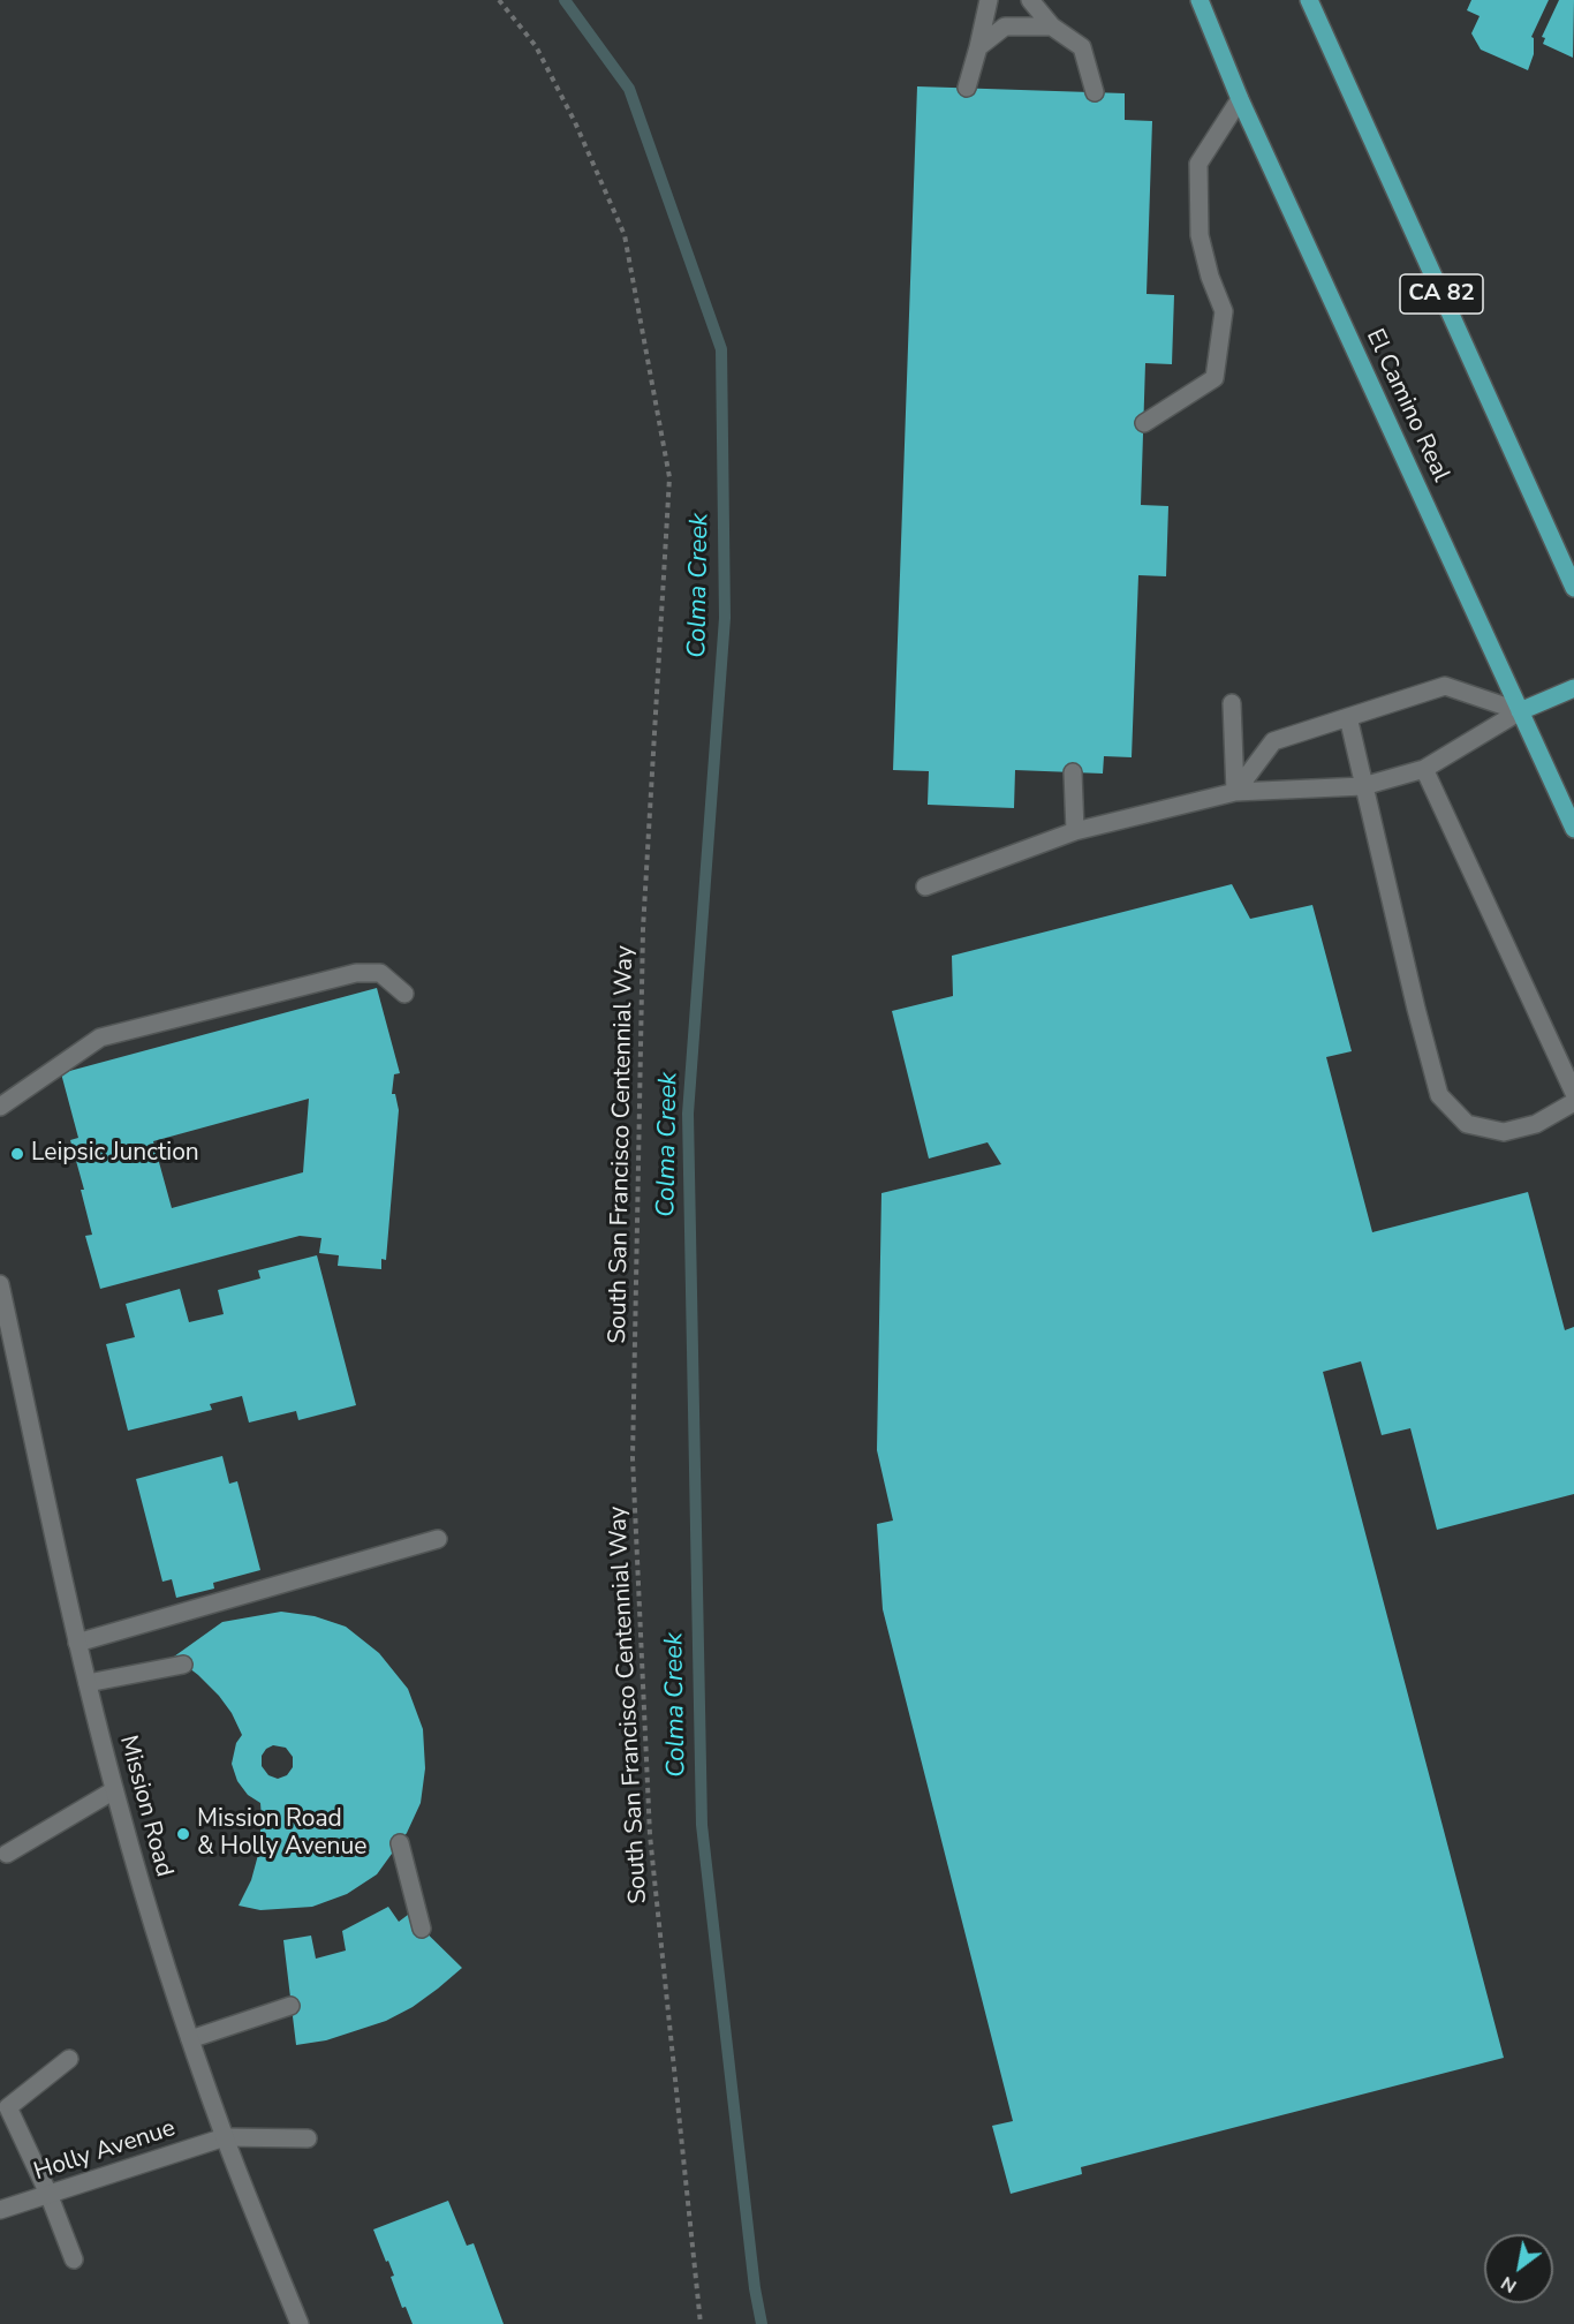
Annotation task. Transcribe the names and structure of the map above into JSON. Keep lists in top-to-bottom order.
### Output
{
  "streets": {
    "main road": ["CA 82", "El Camino Real"],
    "street": ["Mission Road", "Holly Avenue"],
    "path": ["South San Francisco Centennial Way"]
  },
  "crossings": [
    ["Mission Road", "Holly Avenue"]
  ],
  "water": ["Colma Creek"],
  "places": ["Leipsic Junction", "Mission Road & Holly Avenue"],
  "north": "bottom left"
}
